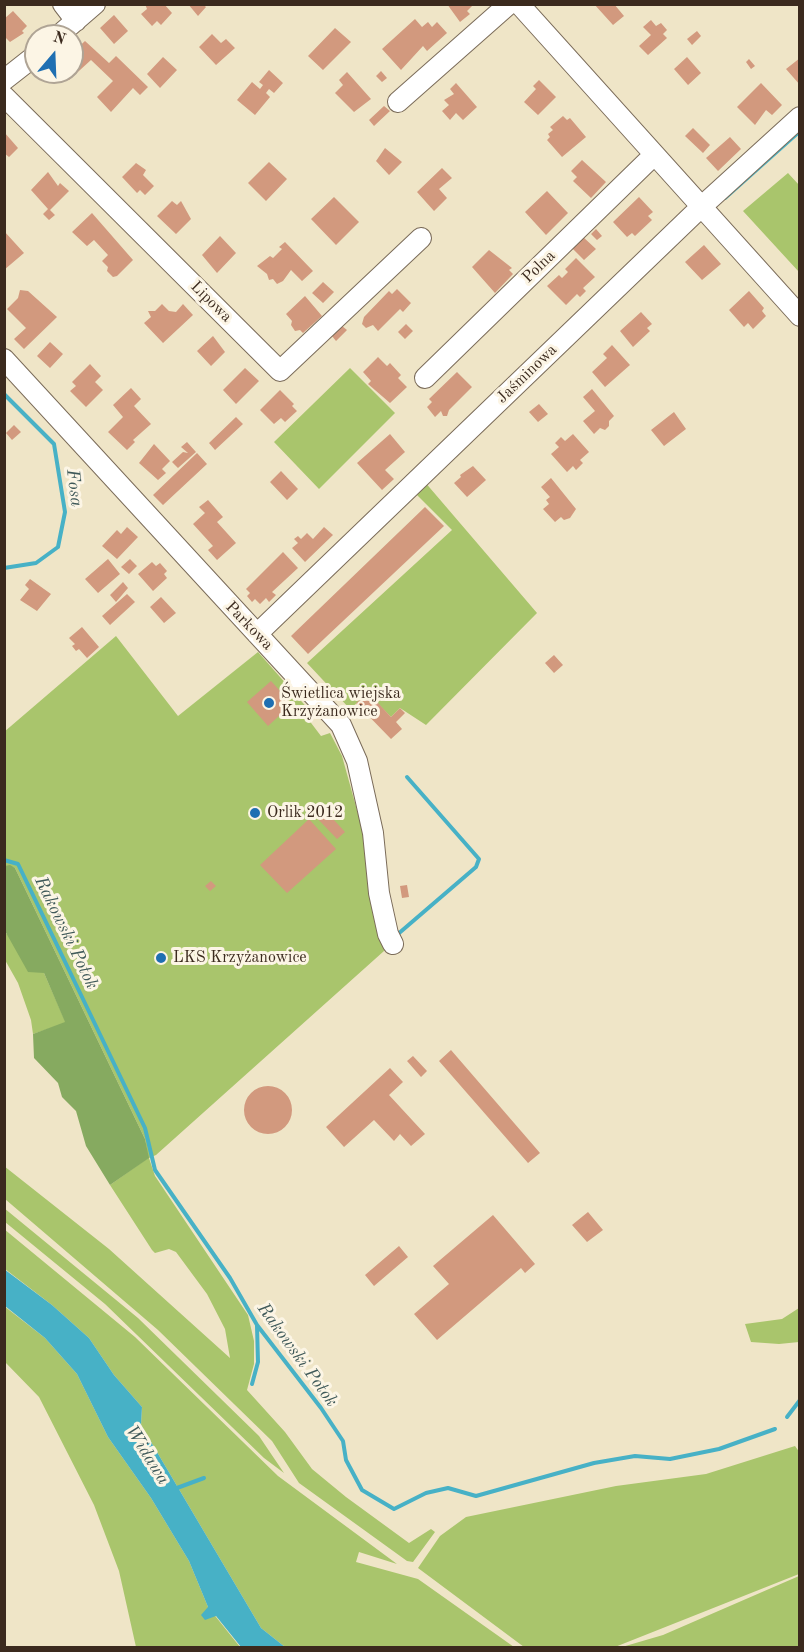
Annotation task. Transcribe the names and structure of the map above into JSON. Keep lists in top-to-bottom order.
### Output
{
  "streets": {
    "street": [
      "Polna",
      "Lipowa",
      "Jaśminowa",
      "Parkowa"
    ]
  },
  "crossings": [
    ["Jaśminowa", "Parkowa"]
  ],
  "water": ["Fosa", "Rakowski Potok", "Widawa"],
  "places": ["Świetlica wiejska Krzyżanowice", "Orlik 2012", "LKS Krzyżanowice"],
  "north": "top"
}
